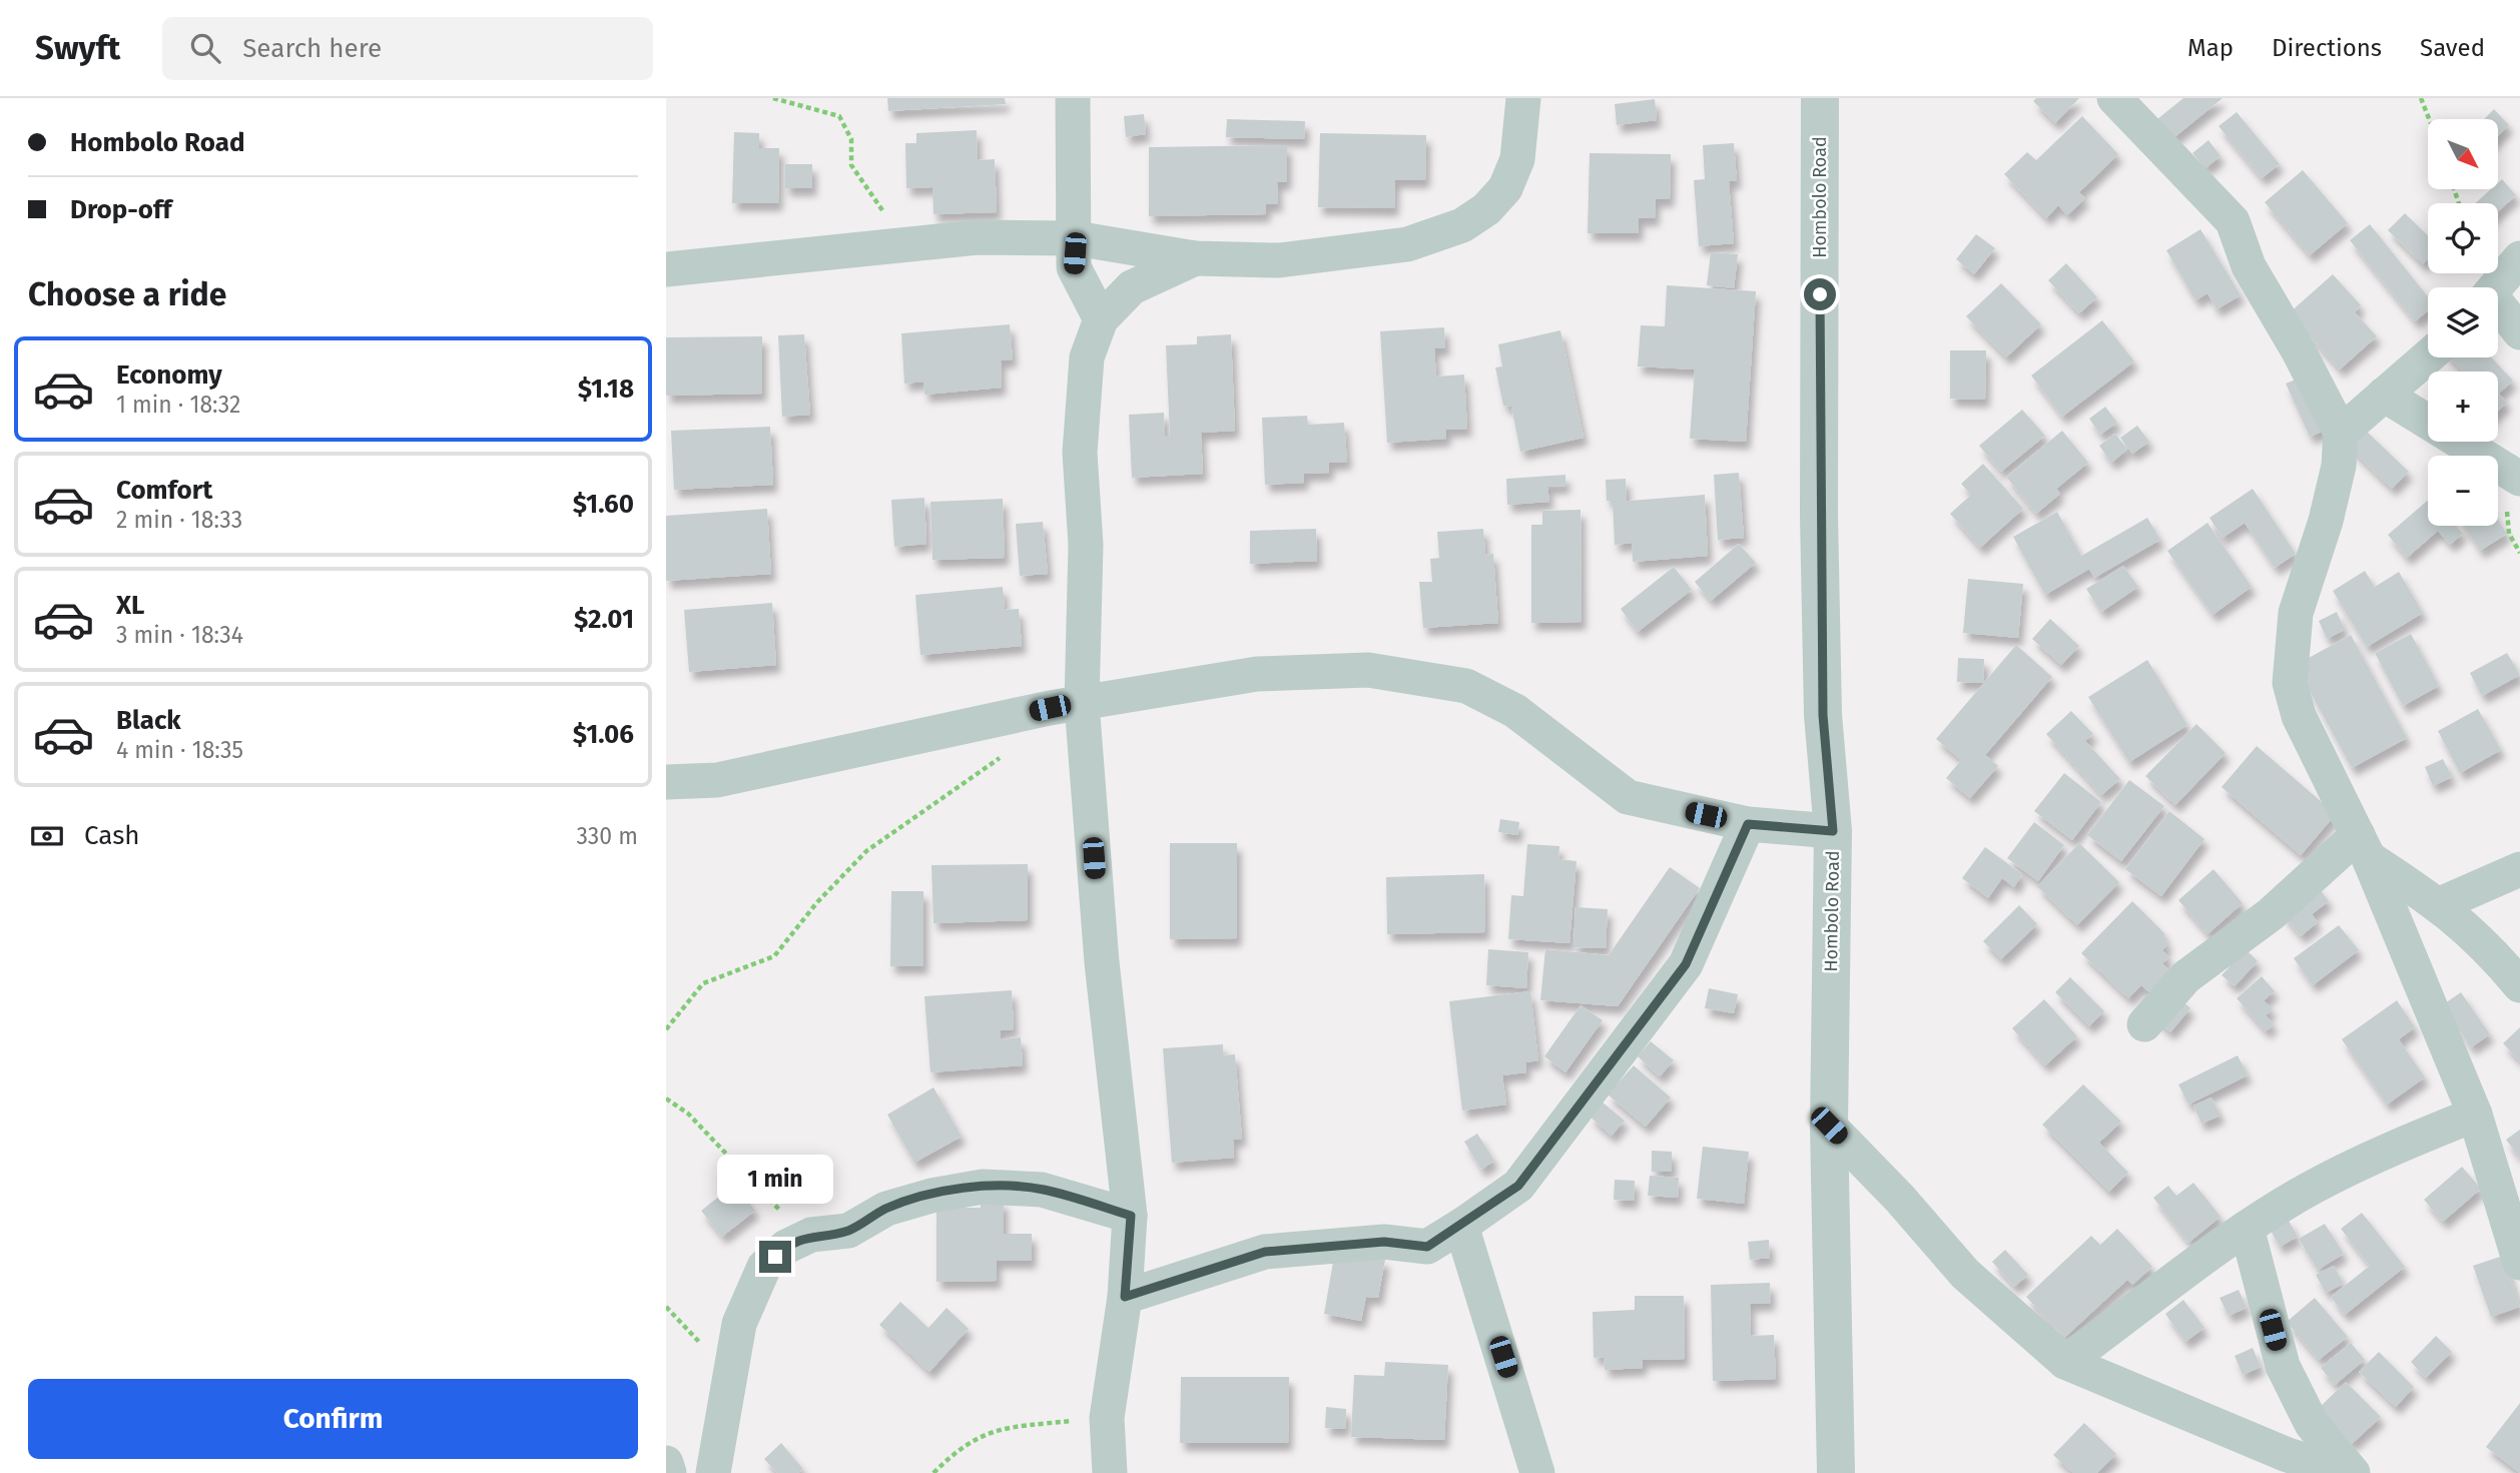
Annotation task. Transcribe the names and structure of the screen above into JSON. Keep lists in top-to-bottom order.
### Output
{
  "streets": {
    "street": ["Hombolo Road"]
  },
  "north": "bottom right",
  "page": {
    "header": "Swyft",
    "search": "Search here",
    "nav": ["Map", "Directions", "Saved"],
    "banner": ["Hombolo Road", "Drop-off"],
    "map_buttons": ["+", "−"],
    "heading": "Choose a ride",
    "list": [
      {
        "name": "Economy",
        "note": "1 min · 18:32",
        "value": "$1.18"
      },
      {
        "name": "Comfort",
        "note": "2 min · 18:33",
        "value": "$1.60"
      },
      {
        "name": "XL",
        "note": "3 min · 18:34",
        "value": "$2.01"
      },
      {
        "name": "Black",
        "note": "4 min · 18:35",
        "value": "$1.06"
      }
    ],
    "pay": ["Cash", "330 m"],
    "bubble": "1 min",
    "buttons": "Confirm"
  }
}
